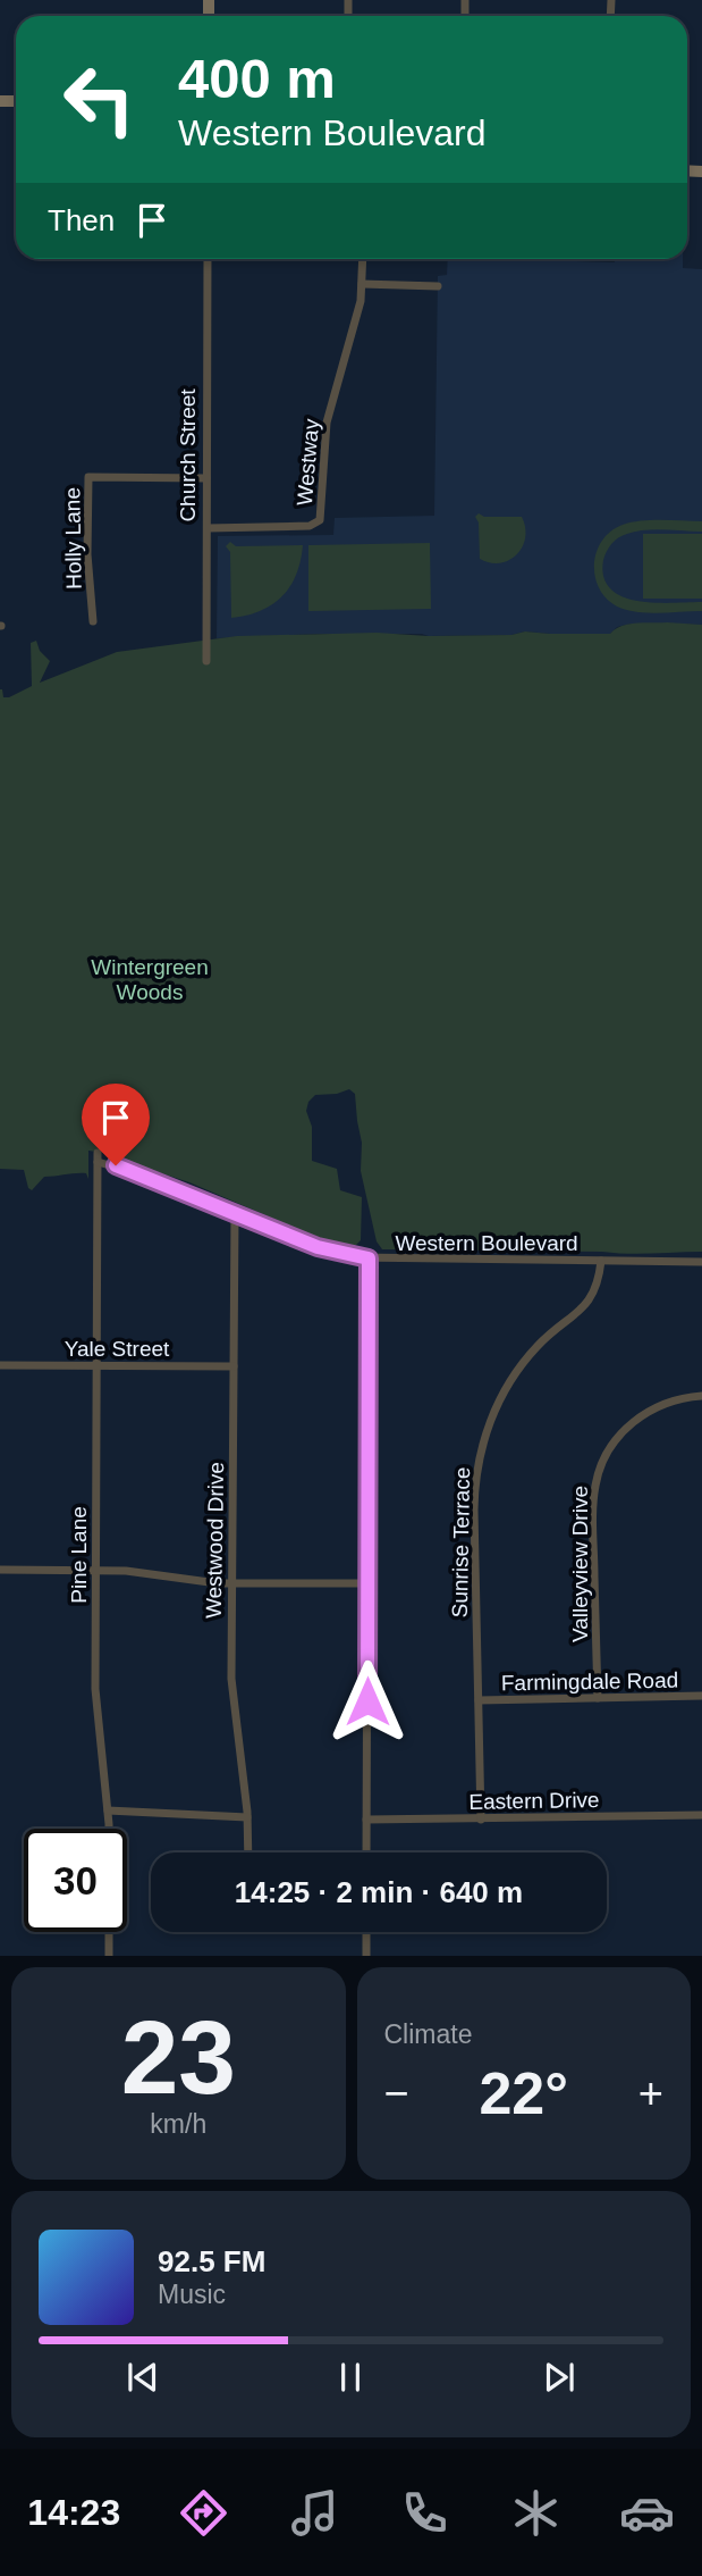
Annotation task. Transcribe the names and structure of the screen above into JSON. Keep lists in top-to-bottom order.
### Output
{
  "streets": {
    "street": [
      "Church Street",
      "Westway",
      "Holly Lane",
      "Western Boulevard",
      "Yale Street",
      "Westwood Drive",
      "Sunrise Terrace",
      "Pine Lane",
      "Valleyview Drive",
      "Farmingdale Road",
      "Eastern Drive"
    ]
  },
  "crossings": [
    ["Church Street", "Westway"],
    ["Church Street", "Holly Lane"],
    ["Western Boulevard", "Westwood Drive"],
    ["Western Boulevard", "Sunrise Terrace"],
    ["Western Boulevard", "Pine Lane"],
    ["Yale Street", "Westwood Drive"],
    ["Yale Street", "Pine Lane"],
    ["Sunrise Terrace", "Farmingdale Road"],
    ["Sunrise Terrace", "Eastern Drive"],
    ["Valleyview Drive", "Farmingdale Road"]
  ],
  "parks": ["Wintergreen Woods"],
  "page": {
    "turn": ["400 m", "Western Boulevard"],
    "then": "Then",
    "limit": "30",
    "trip": "14:25 · 2 min · 640 m",
    "tile": [
      ["23", "km/h"],
      "Climate"
    ],
    "heat": ["−", "22°", "+"],
    "song": ["92.5 FM", "Music"],
    "tabs": "14:23"
  }
}
